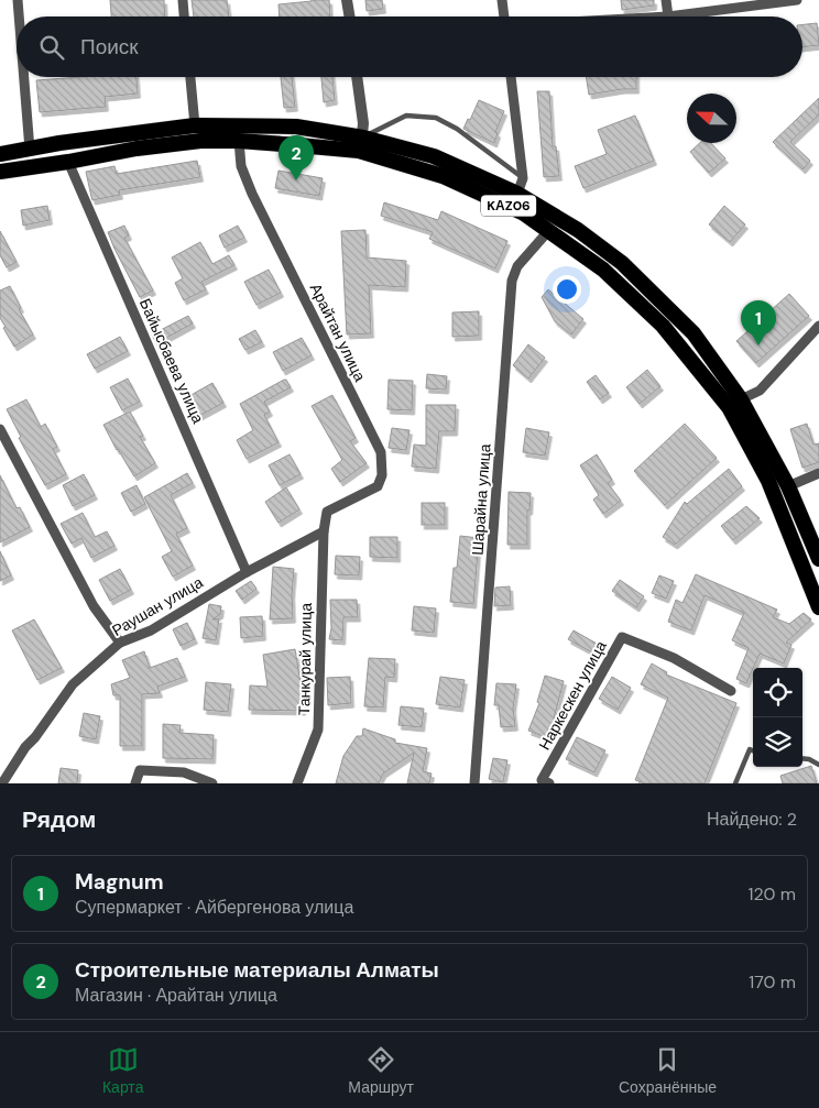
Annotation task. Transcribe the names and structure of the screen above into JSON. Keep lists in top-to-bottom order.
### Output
{
  "streets": {
    "highway": ["KАZ06"],
    "street": [
      "Арайтан улица",
      "Байысбаева улица",
      "Шарайна улица",
      "Раушан улица",
      "Танкурай улица",
      "Наркескен улица"
    ]
  },
  "crossings": [
    ["KАZ06", "Арайтан улица"],
    ["KАZ06", "Байысбаева улица"],
    ["KАZ06", "Шарайна улица"],
    ["Арайтан улица", "Раушан улица"],
    ["Арайтан улица", "Танкурай улица"],
    ["Байысбаева улица", "Раушан улица"],
    ["Раушан улица", "Танкурай улица"]
  ],
  "north": "left",
  "page": {
    "search": "Поиск",
    "pins": ["2", "1"],
    "heading": ["Рядом", "Найдено: 2"],
    "list": [
      {
        "mark": "1",
        "name": "Magnum",
        "note": "Супермаркет · Айбергенова улица",
        "value": "120 m"
      },
      {
        "mark": "2",
        "name": "Строительные материалы Алматы",
        "note": "Магазин · Арайтан улица",
        "value": "170 m"
      }
    ],
    "nav": ["Карта", "Маршрут", "Сохранённые"]
  }
}
